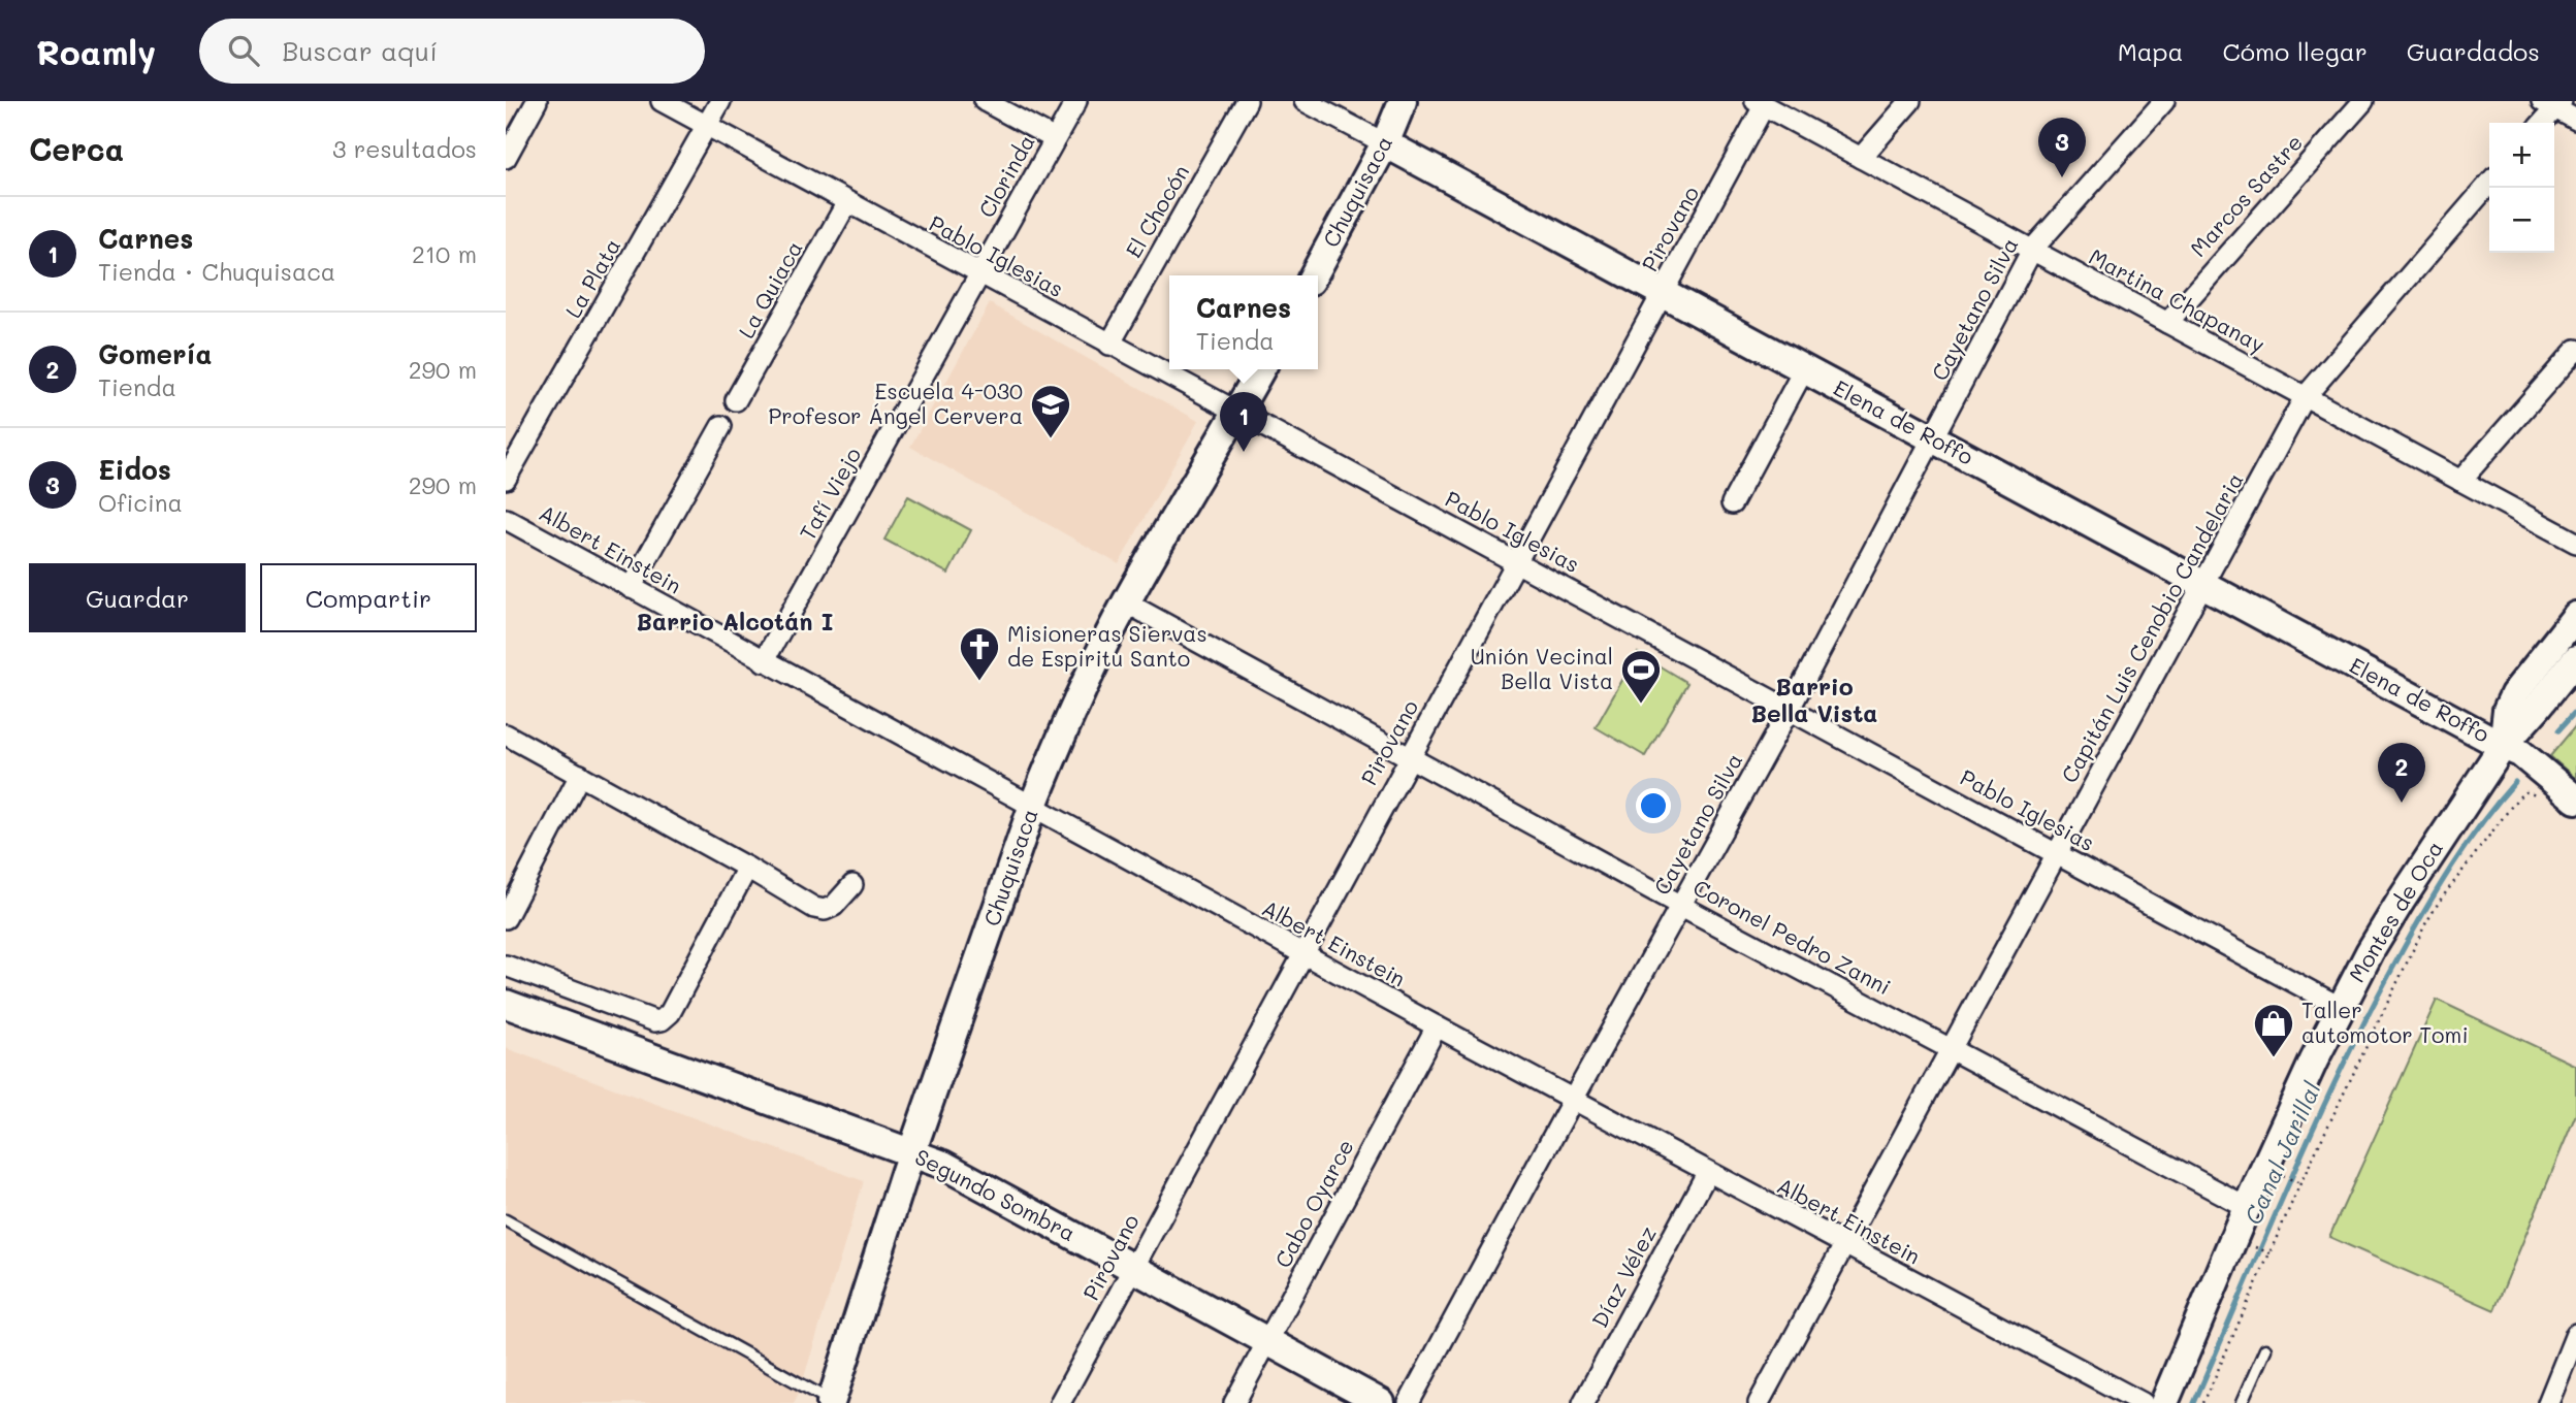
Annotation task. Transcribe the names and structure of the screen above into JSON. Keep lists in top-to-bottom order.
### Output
{
  "streets": {
    "street": [
      "Clorinda",
      "Chuquisaca",
      "Marcos Sastre",
      "El Chocón",
      "Pirovano",
      "Pablo Iglesias",
      "La Plata",
      "La Quiaca",
      "Martina Chapanay",
      "Cayetano Silva",
      "Elena de Roffo",
      "Tafí Viejo",
      "Albert Einstein",
      "Capitán Luis Cenobio Candelaria",
      "Montes de Oca",
      "Coronel Pedro Zanni",
      "Segundo Sombra",
      "Cabo Oyarce",
      "Díaz Vélez"
    ]
  },
  "crossings": [
    ["Clorinda", "Pablo Iglesias"],
    ["Clorinda", "Tafí Viejo"],
    ["Chuquisaca", "Pablo Iglesias"],
    ["Chuquisaca", "Elena de Roffo"],
    ["Chuquisaca", "Albert Einstein"],
    ["Chuquisaca", "Coronel Pedro Zanni"],
    ["Chuquisaca", "Segundo Sombra"],
    ["Marcos Sastre", "Martina Chapanay"],
    ["El Chocón", "Pablo Iglesias"],
    ["Pirovano", "Pablo Iglesias"],
    ["Pirovano", "Martina Chapanay"],
    ["Pirovano", "Elena de Roffo"],
    ["Pirovano", "Albert Einstein"],
    ["Pirovano", "Coronel Pedro Zanni"],
    ["Pirovano", "Segundo Sombra"],
    ["Pablo Iglesias", "La Plata"],
    ["Pablo Iglesias", "La Quiaca"],
    ["Pablo Iglesias", "Cayetano Silva"],
    ["Pablo Iglesias", "Tafí Viejo"],
    ["Pablo Iglesias", "Capitán Luis Cenobio Candelaria"],
    ["Pablo Iglesias", "Montes de Oca"],
    ["Martina Chapanay", "Cayetano Silva"],
    ["Martina Chapanay", "Capitán Luis Cenobio Candelaria"],
    ["Cayetano Silva", "Elena de Roffo"],
    ["Cayetano Silva", "Albert Einstein"],
    ["Cayetano Silva", "Coronel Pedro Zanni"],
    ["Elena de Roffo", "Capitán Luis Cenobio Candelaria"],
    ["Elena de Roffo", "Montes de Oca"],
    ["Tafí Viejo", "Albert Einstein"],
    ["Albert Einstein", "Capitán Luis Cenobio Candelaria"],
    ["Albert Einstein", "Cabo Oyarce"],
    ["Albert Einstein", "Díaz Vélez"],
    ["Capitán Luis Cenobio Candelaria", "Coronel Pedro Zanni"],
    ["Montes de Oca", "Coronel Pedro Zanni"],
    ["Segundo Sombra", "Cabo Oyarce"]
  ],
  "districts": ["Barrio Alcotán I", "Barrio Bella Vista"],
  "water": ["Canal Jarillal"],
  "places": {
    "school or university": ["Escuela 4-030 Profesor Ángel Cervera"],
    "church": ["Misioneras Siervas de Espiritu Santo"],
    "sports": ["Unión Vecinal Bella Vista"],
    "shop": ["Taller automotor Tomi"]
  },
  "page": {
    "header": "Roamly",
    "search": "Buscar aquí",
    "nav": ["Mapa", "Cómo llegar", "Guardados"],
    "heading": ["Cerca", "3 resultados"],
    "pins": ["3", "1", "2"],
    "map_buttons": ["+", "−"],
    "list": [
      {
        "mark": "1",
        "name": "Carnes",
        "note": "Tienda · Chuquisaca",
        "value": "210 m"
      },
      {
        "mark": "2",
        "name": "Gomería",
        "note": "Tienda",
        "value": "290 m"
      },
      {
        "mark": "3",
        "name": "Eidos",
        "note": "Oficina",
        "value": "290 m"
      }
    ],
    "popup": ["Carnes", "Tienda"],
    "buttons": ["Guardar", "Compartir"]
  }
}
